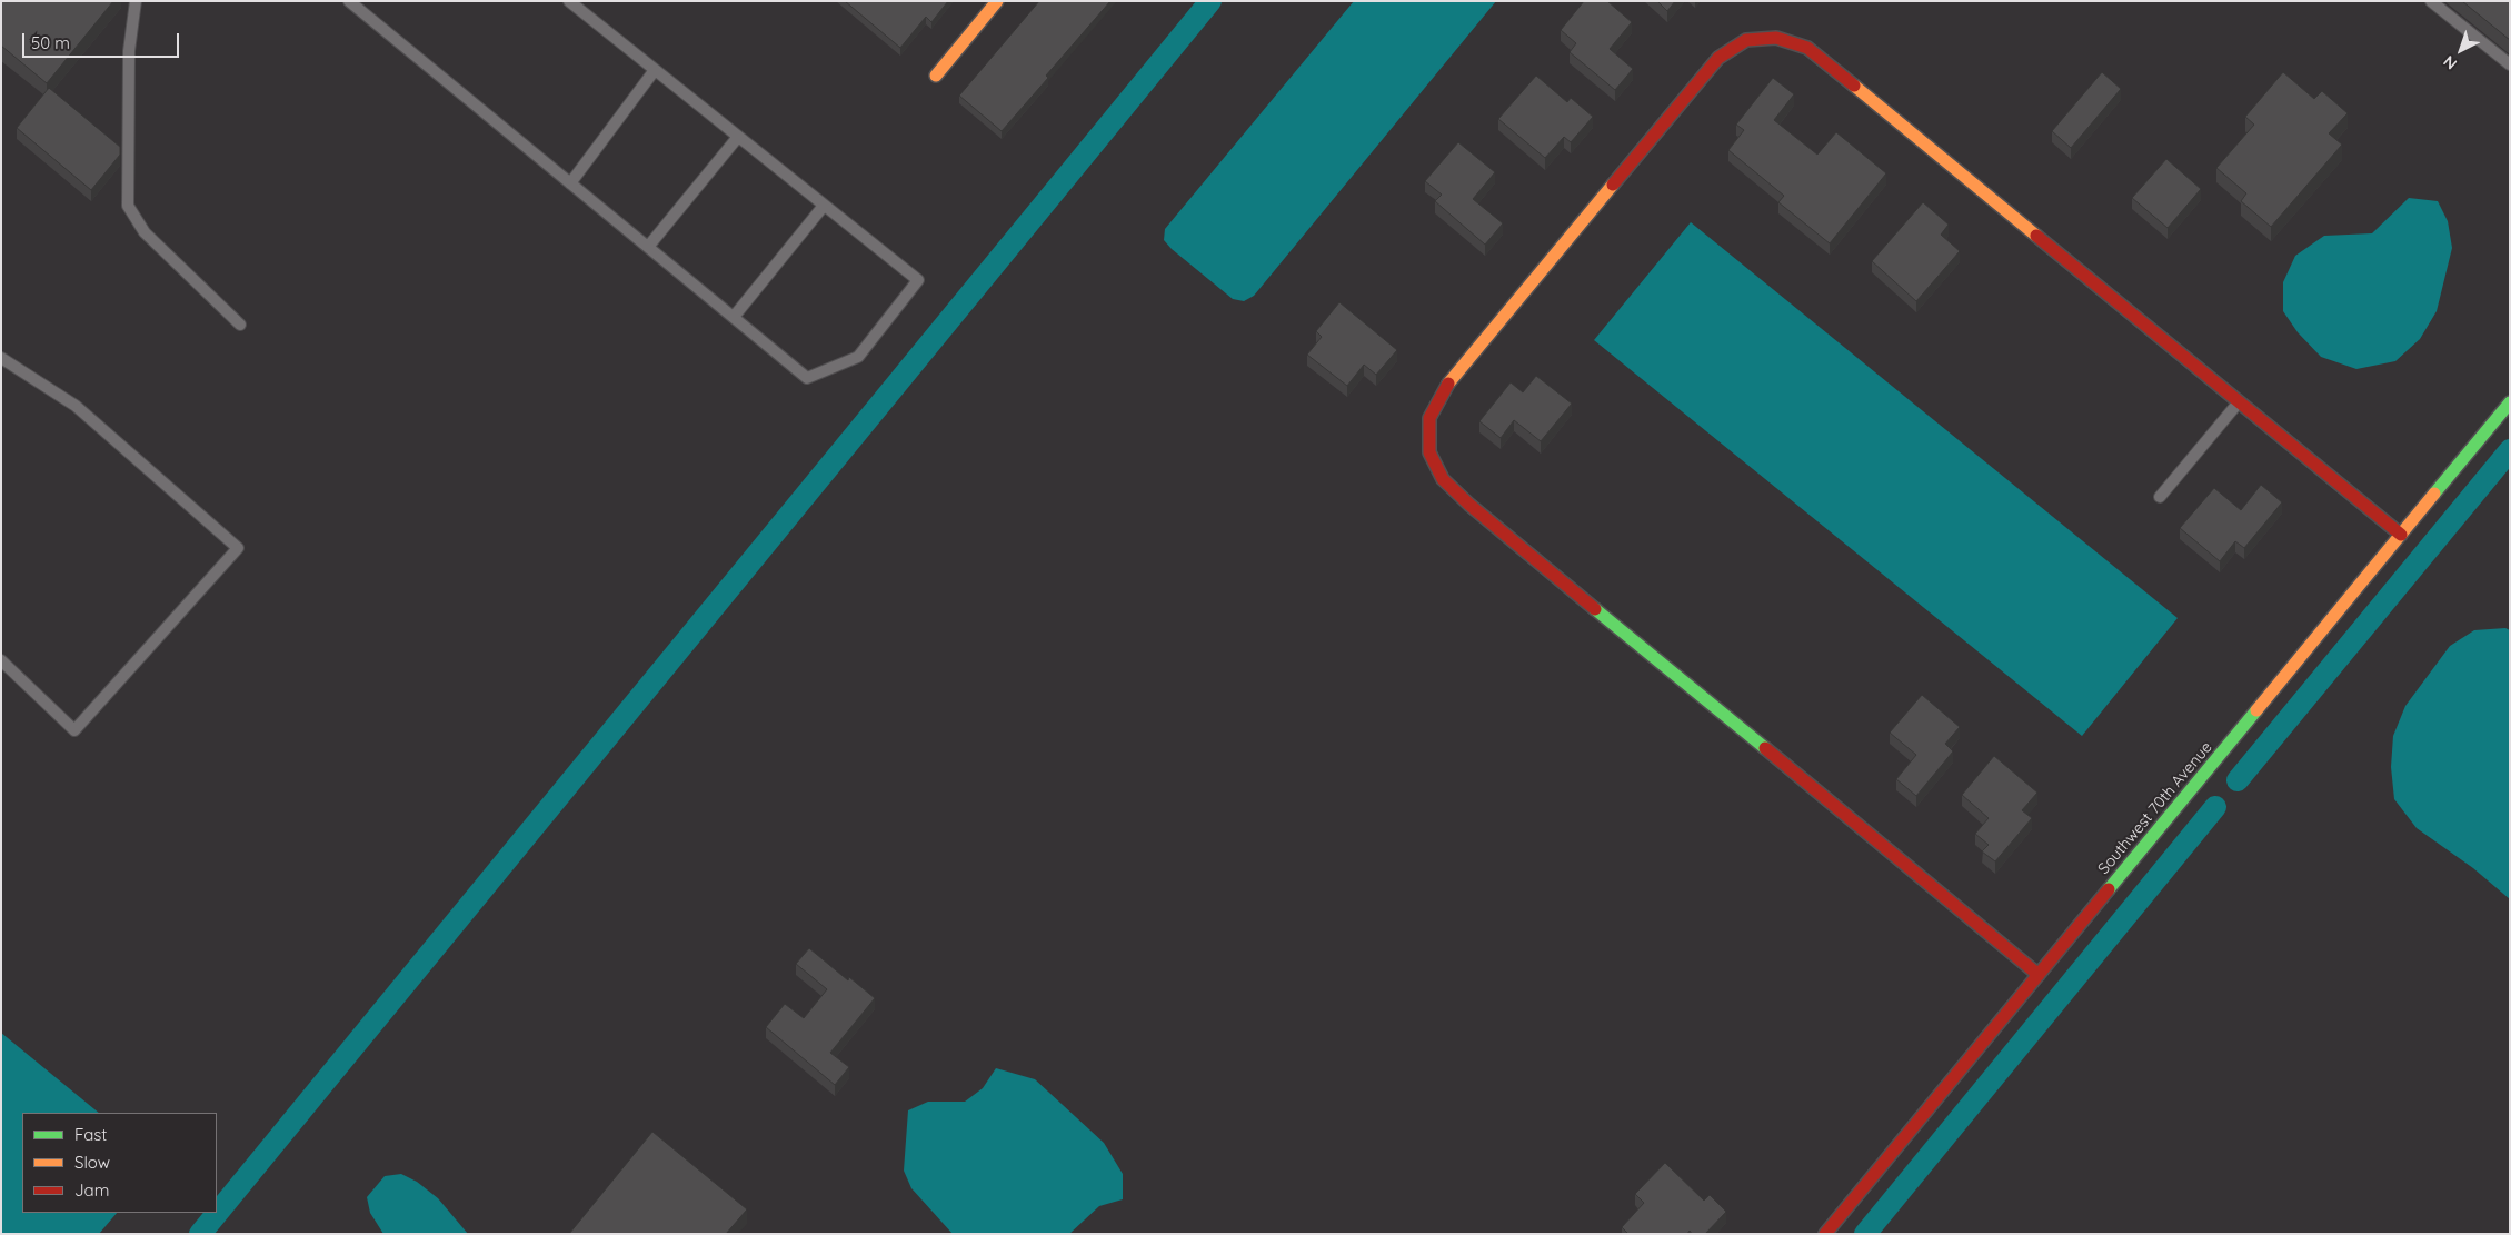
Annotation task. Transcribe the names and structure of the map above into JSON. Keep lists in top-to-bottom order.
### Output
{
  "streets": {
    "street": ["Southwest 70th Avenue"]
  },
  "legend": ["Fast", "Slow", "Jam"],
  "scale_bar": "50 m",
  "north": "bottom left"
}
